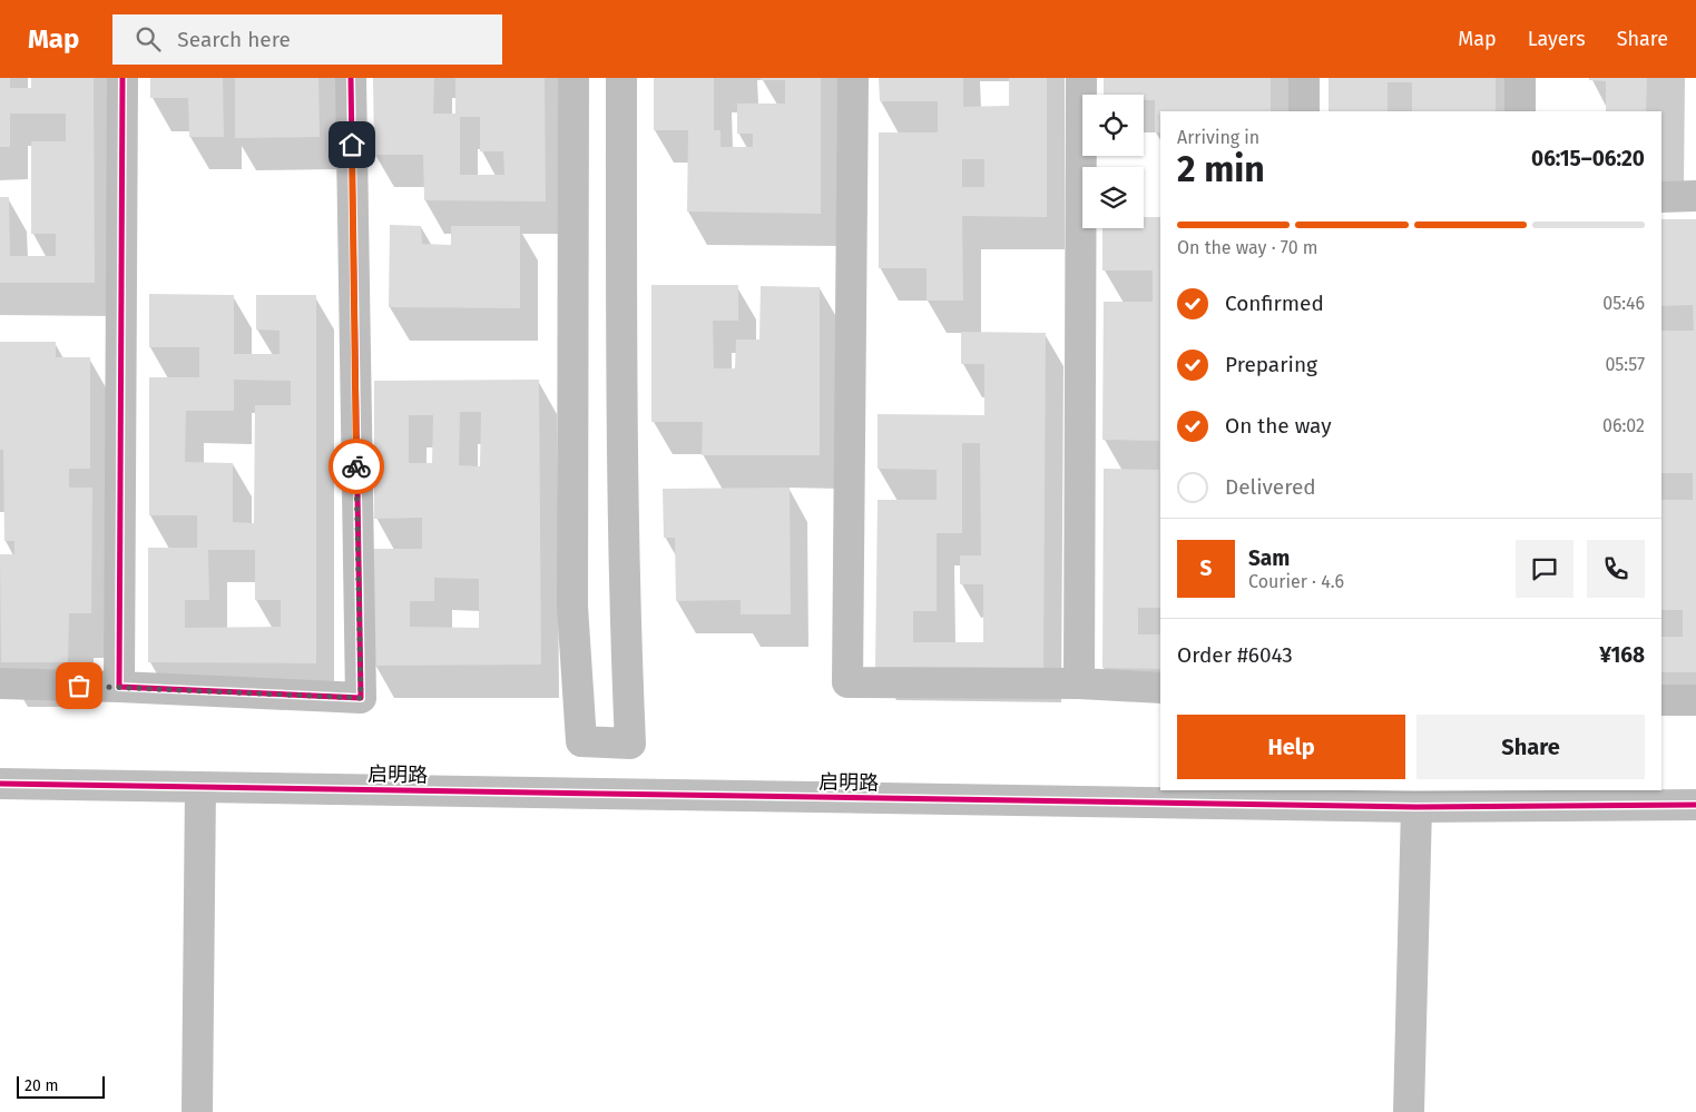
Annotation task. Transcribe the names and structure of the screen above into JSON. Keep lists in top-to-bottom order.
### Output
{
  "streets": {
    "street": ["启明路"]
  },
  "scale_bar": "20 m",
  "page": {
    "header": "Map",
    "search": "Search here",
    "nav": ["Map", "Layers", "Share"],
    "heading": ["2 min", "Arriving in", "06:15–06:20"],
    "panel": [
      "Sam",
      "Courier · 4.6",
      "Order #6043",
      "¥168"
    ],
    "bar": "On the way · 70 m",
    "list": [
      ["Confirmed", "05:46"],
      ["Preparing", "05:57"],
      ["On the way", "06:02"],
      "Delivered"
    ],
    "round": "S",
    "buttons": ["Help", "Share"],
    "scale": "20 m"
  }
}
